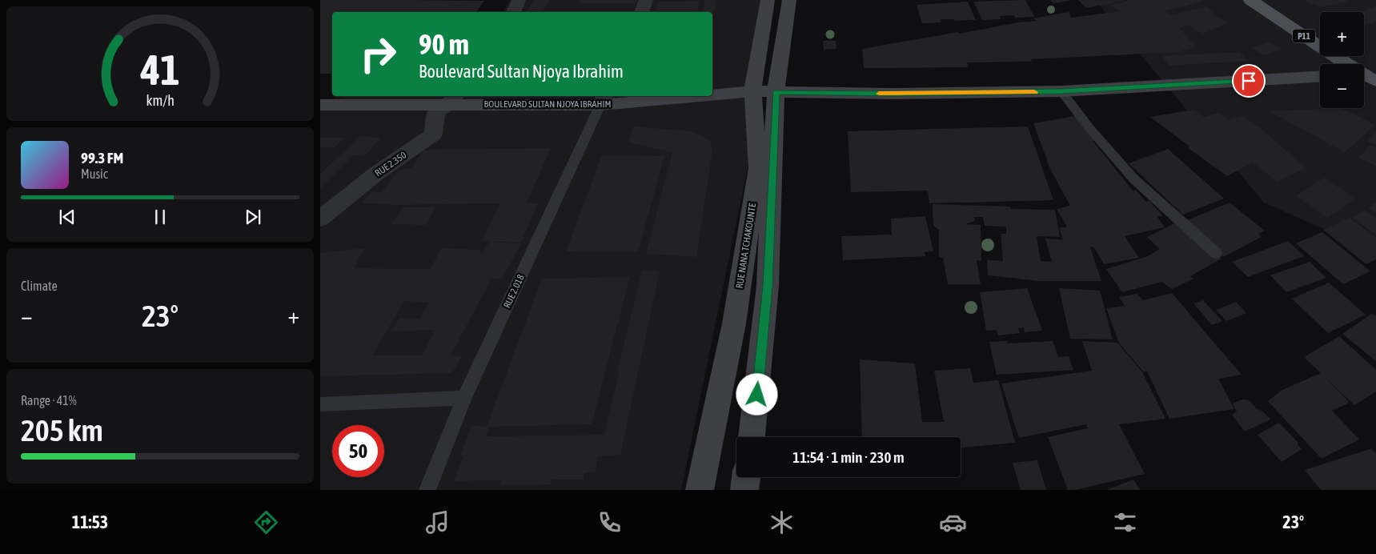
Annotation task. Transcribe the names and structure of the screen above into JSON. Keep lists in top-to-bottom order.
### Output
{
  "streets": {
    "main road": ["P11", "BOULEVARD SULTAN NJOYA IBRAHIM", "RUE NANA TCHAKOUNTE"],
    "street": ["RUE 2.350"],
    "lane": ["RUE 2.018"]
  },
  "crossings": [
    ["BOULEVARD SULTAN NJOYA IBRAHIM", "RUE 2.350"],
    ["BOULEVARD SULTAN NJOYA IBRAHIM", "RUE NANA TCHAKOUNTE"],
    ["BOULEVARD SULTAN NJOYA IBRAHIM", "RUE 2.018"]
  ],
  "page": {
    "map_buttons": ["+", "−"],
    "turn": ["90 m", "Boulevard Sultan Njoya Ibrahim"],
    "song": ["99.3 FM", "Music"],
    "tile": [
      "Climate",
      ["Range · 41%", "205 km"]
    ],
    "heat": ["−", "23°", "+"],
    "limit": "50",
    "trip": "11:54 · 1 min · 230 m",
    "tabs": ["11:53", "23°"],
    "gauge": ["41", "km/h"]
  }
}
